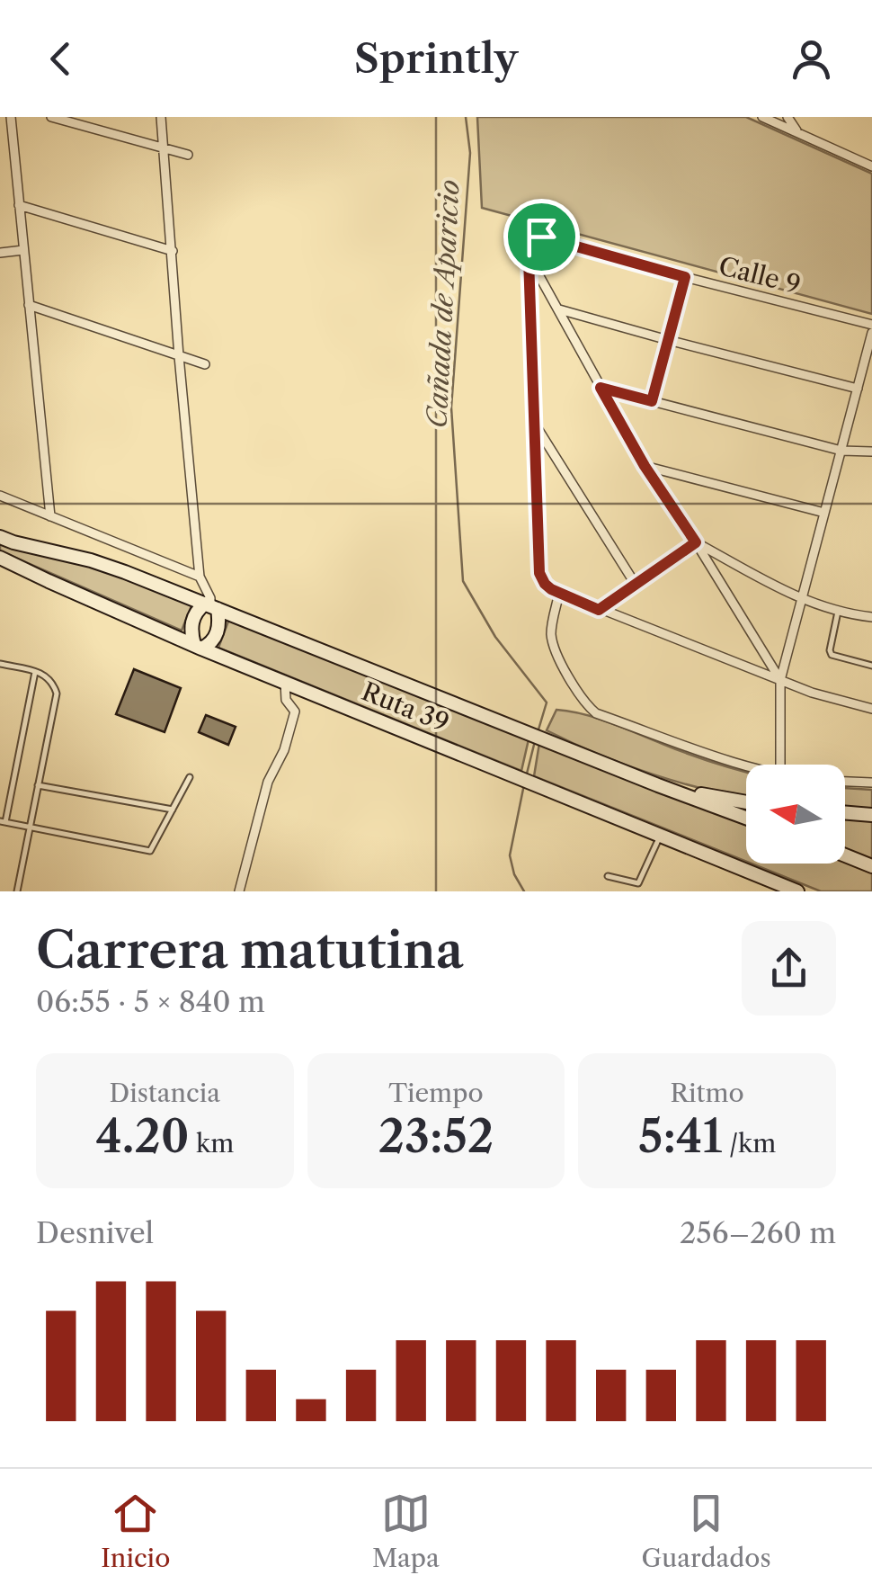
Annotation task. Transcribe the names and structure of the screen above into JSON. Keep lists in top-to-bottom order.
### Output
{
  "streets": {
    "main road": ["Ruta 39"],
    "street": ["Calle 9"]
  },
  "water": ["Cañada de Aparicio"],
  "north": "left",
  "page": {
    "header": "Sprintly",
    "heading": ["Carrera matutina", "06:55 · 5 × 840 m"],
    "stats": [
      ["Distancia", "4.20 km"],
      ["Tiempo", "23:52"],
      ["Ritmo", "5:41 /km"]
    ],
    "chart": ["Desnivel", "256–260 m"],
    "tabs": ["Inicio", "Mapa", "Guardados"]
  }
}
